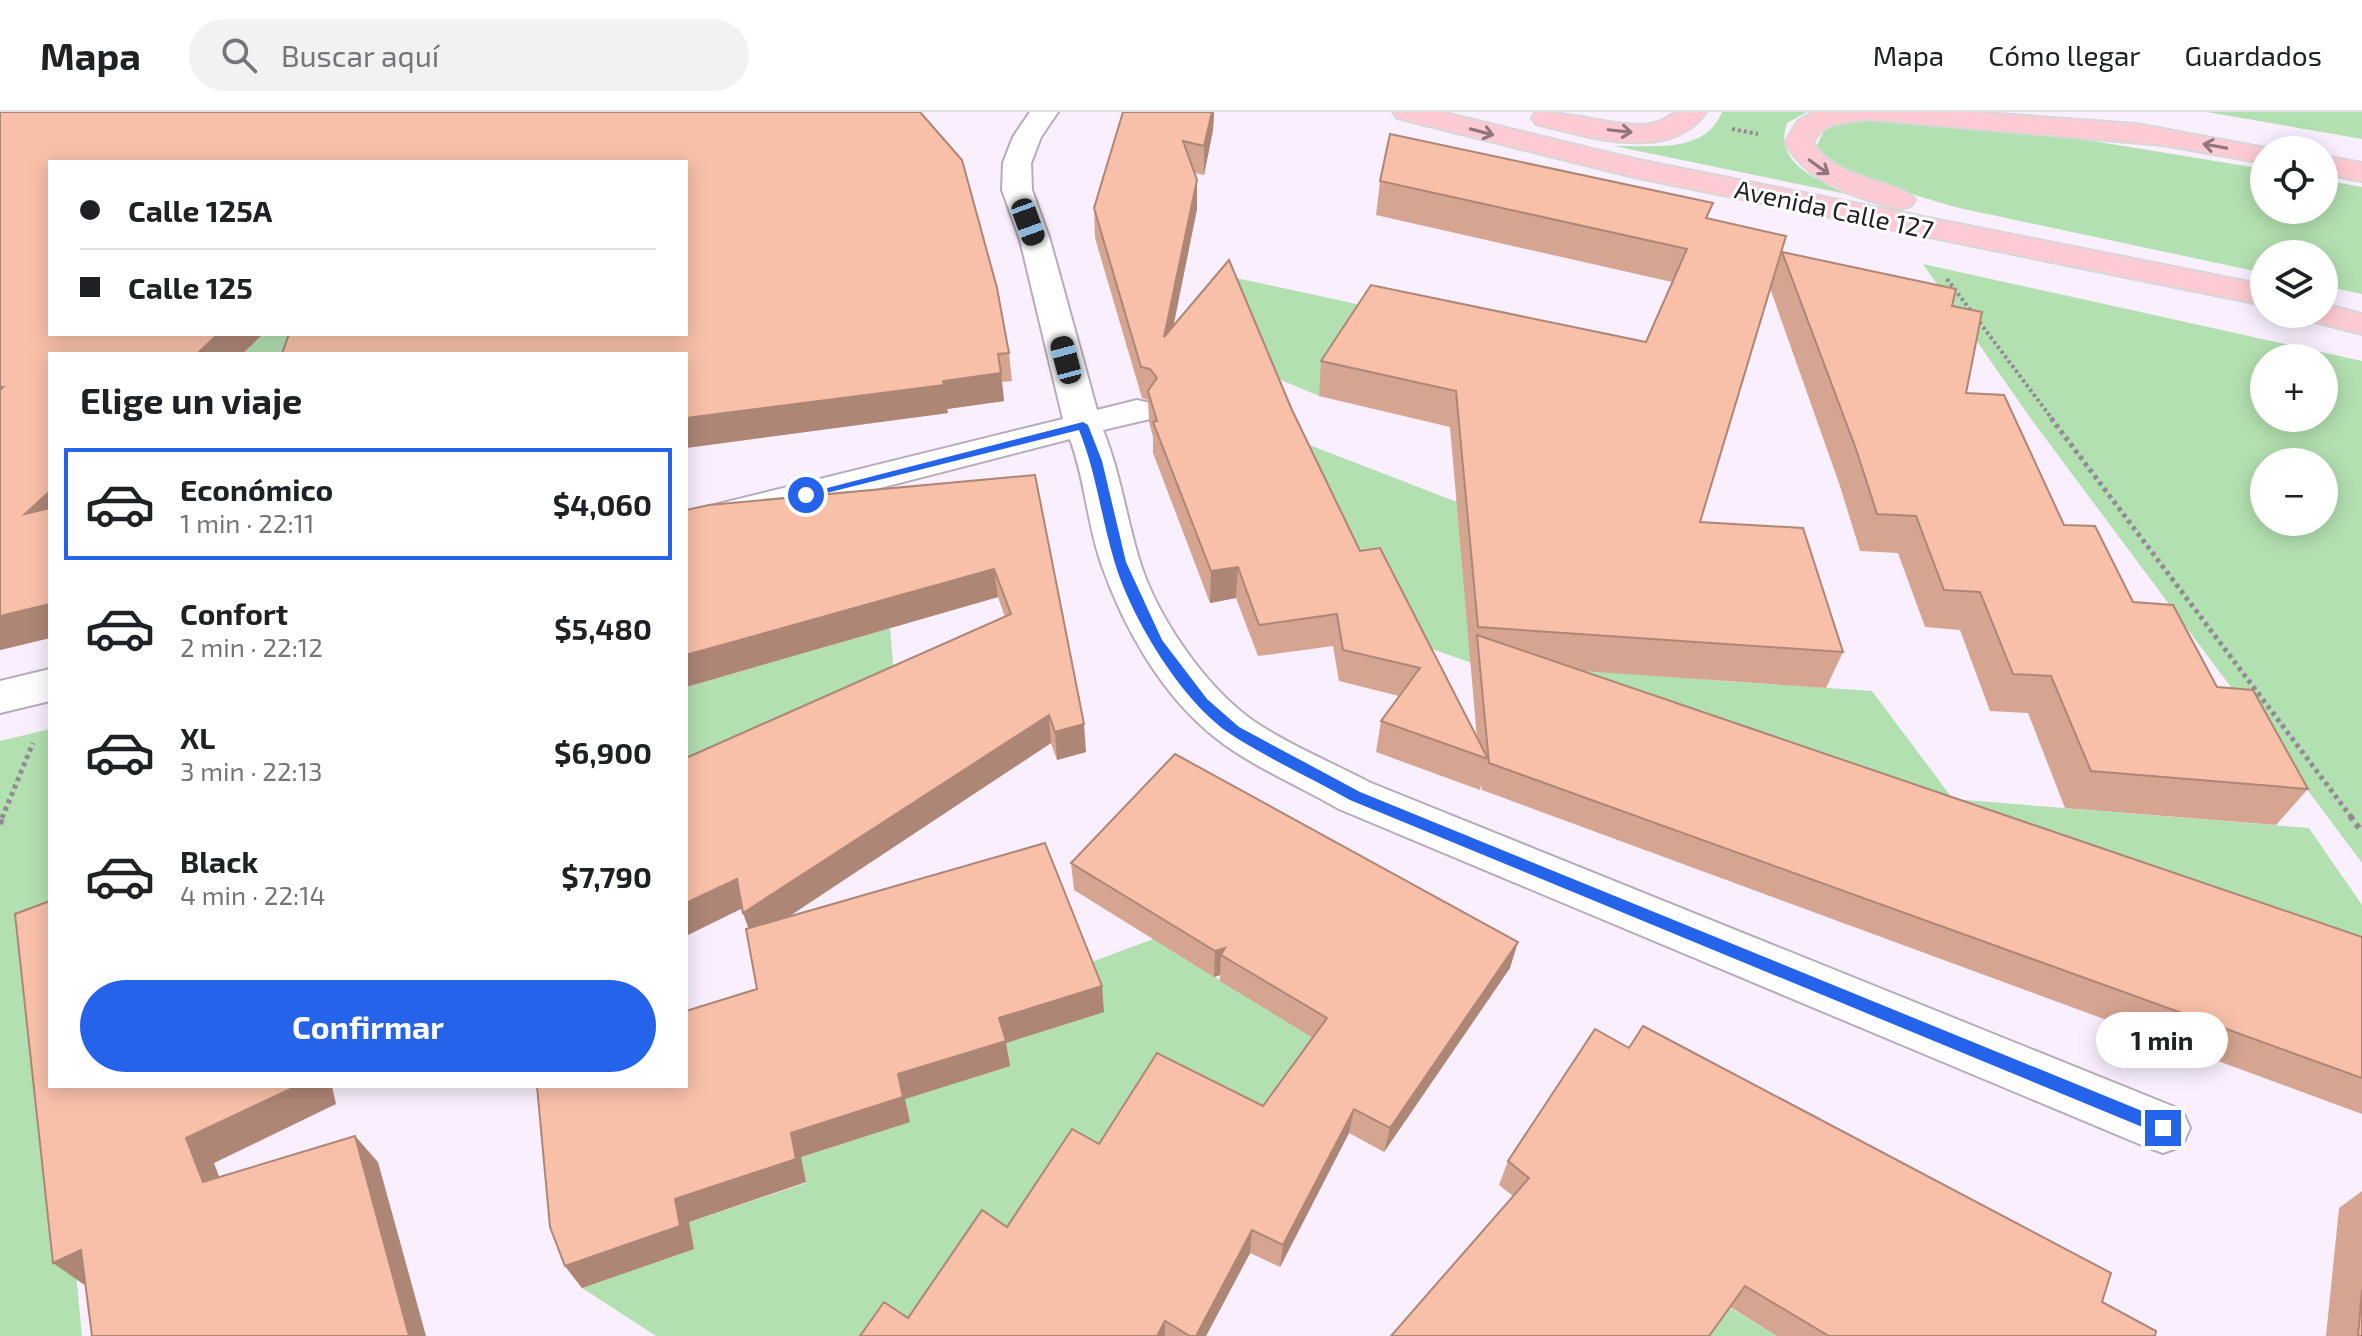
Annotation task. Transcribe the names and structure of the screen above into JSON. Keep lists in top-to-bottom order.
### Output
{
  "streets": {
    "main road": ["Avenida Calle 127"]
  },
  "page": {
    "header": "Mapa",
    "search": "Buscar aquí",
    "nav": ["Mapa", "Cómo llegar", "Guardados"],
    "map_buttons": ["+", "−"],
    "banner": ["Calle 125A", "Calle 125"],
    "heading": "Elige un viaje",
    "list": [
      {
        "name": "Económico",
        "note": "1 min · 22:11",
        "value": "$4,060"
      },
      {
        "name": "Confort",
        "note": "2 min · 22:12",
        "value": "$5,480"
      },
      {
        "name": "XL",
        "note": "3 min · 22:13",
        "value": "$6,900"
      },
      {
        "name": "Black",
        "note": "4 min · 22:14",
        "value": "$7,790"
      }
    ],
    "buttons": "Confirmar",
    "bubble": "1 min"
  }
}
